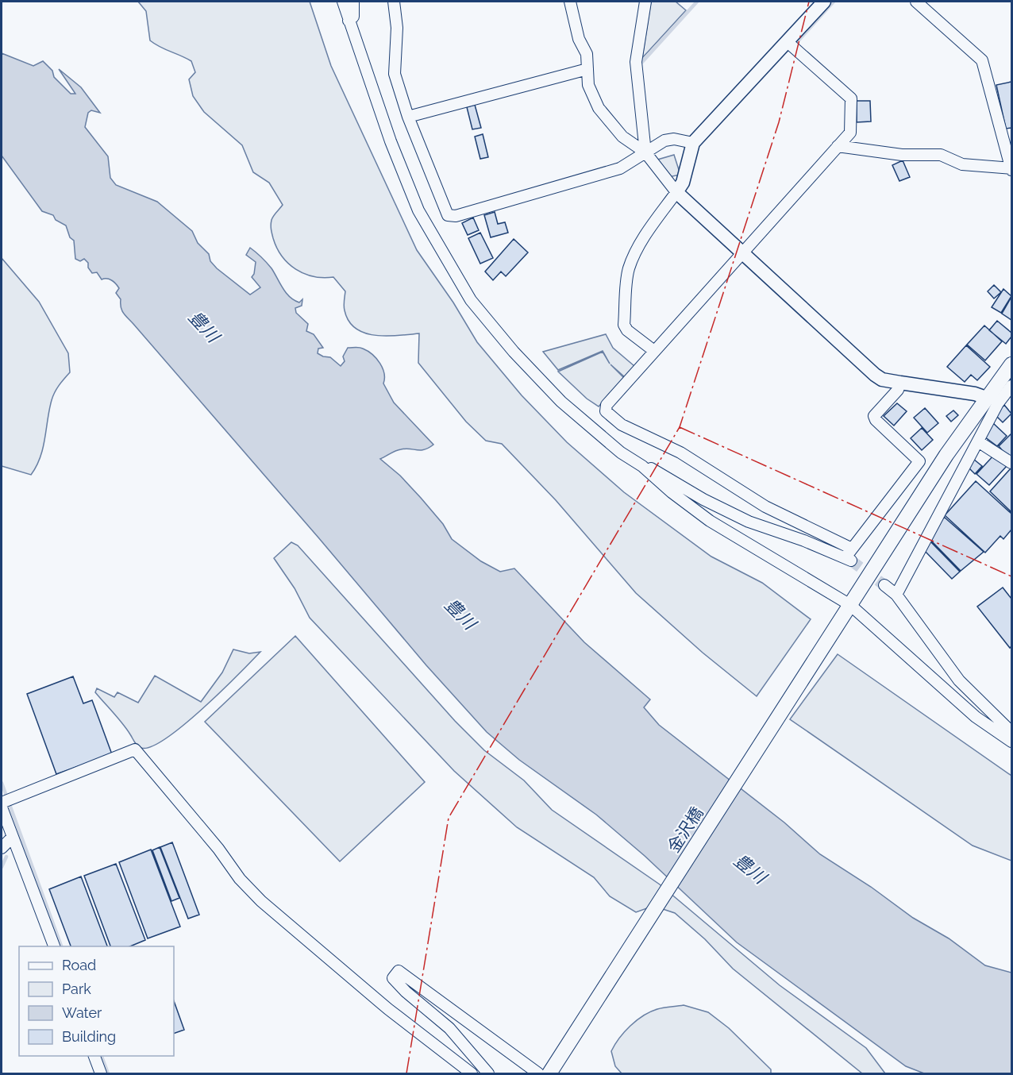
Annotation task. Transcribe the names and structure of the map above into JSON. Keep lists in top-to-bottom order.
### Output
{
  "streets": {
    "main road": ["金沢橋"]
  },
  "water": ["豊川"],
  "legend": [
    "Road",
    "Park",
    "Water",
    "Building"
  ]
}
